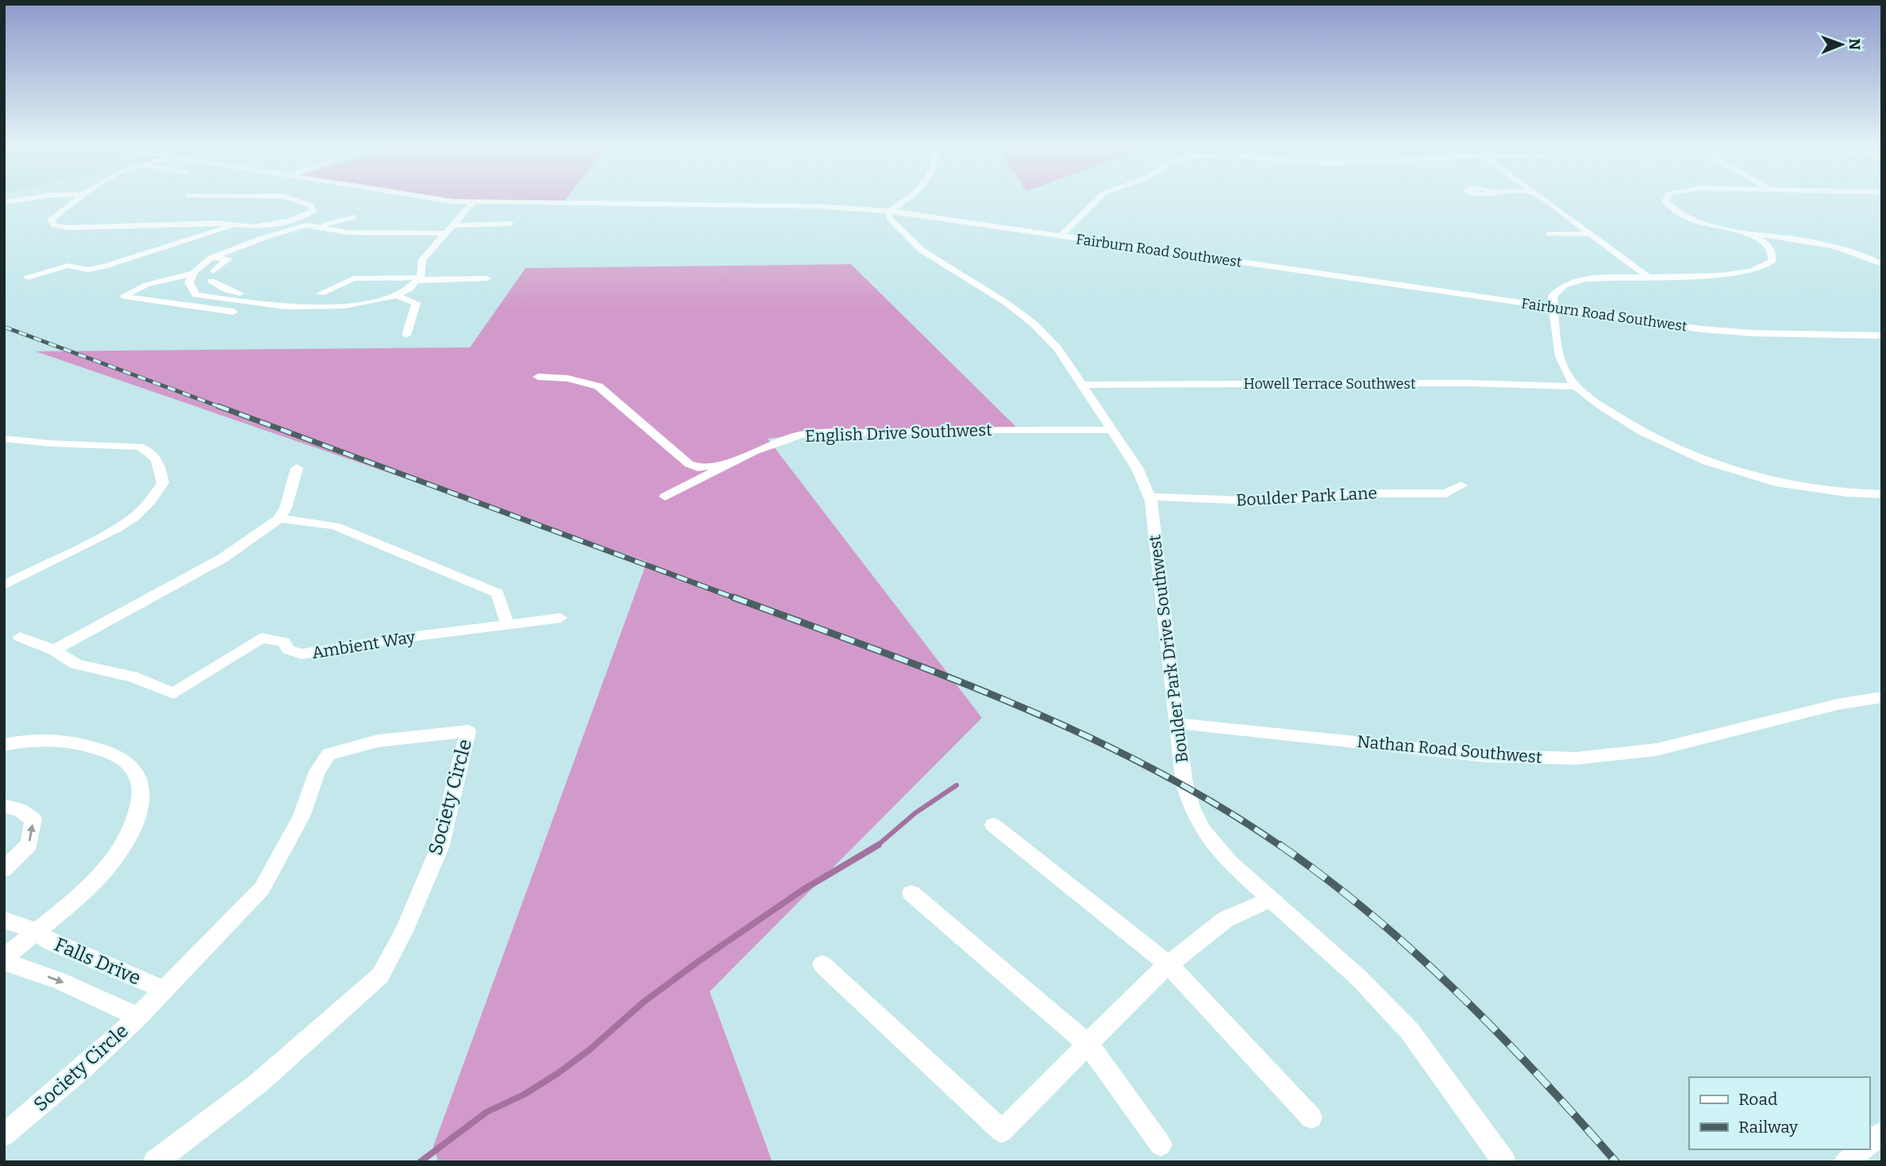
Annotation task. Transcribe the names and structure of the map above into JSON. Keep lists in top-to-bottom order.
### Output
{
  "streets": {
    "street": [
      "Fairburn Road Southwest",
      "Howell Terrace Southwest",
      "English Drive Southwest",
      "Boulder Park Lane",
      "Ambient Way",
      "Boulder Park Drive Southwest",
      "Nathan Road Southwest",
      "Society Circle",
      "Falls Drive"
    ]
  },
  "crossings": [
    ["Fairburn Road Southwest", "Boulder Park Drive Southwest"],
    ["Howell Terrace Southwest", "Boulder Park Drive Southwest"],
    ["English Drive Southwest", "Boulder Park Drive Southwest"],
    ["Boulder Park Lane", "Boulder Park Drive Southwest"],
    ["Boulder Park Drive Southwest", "Nathan Road Southwest"],
    ["Society Circle", "Falls Drive"]
  ],
  "legend": ["Road", "Railway"],
  "north": "right"
}
